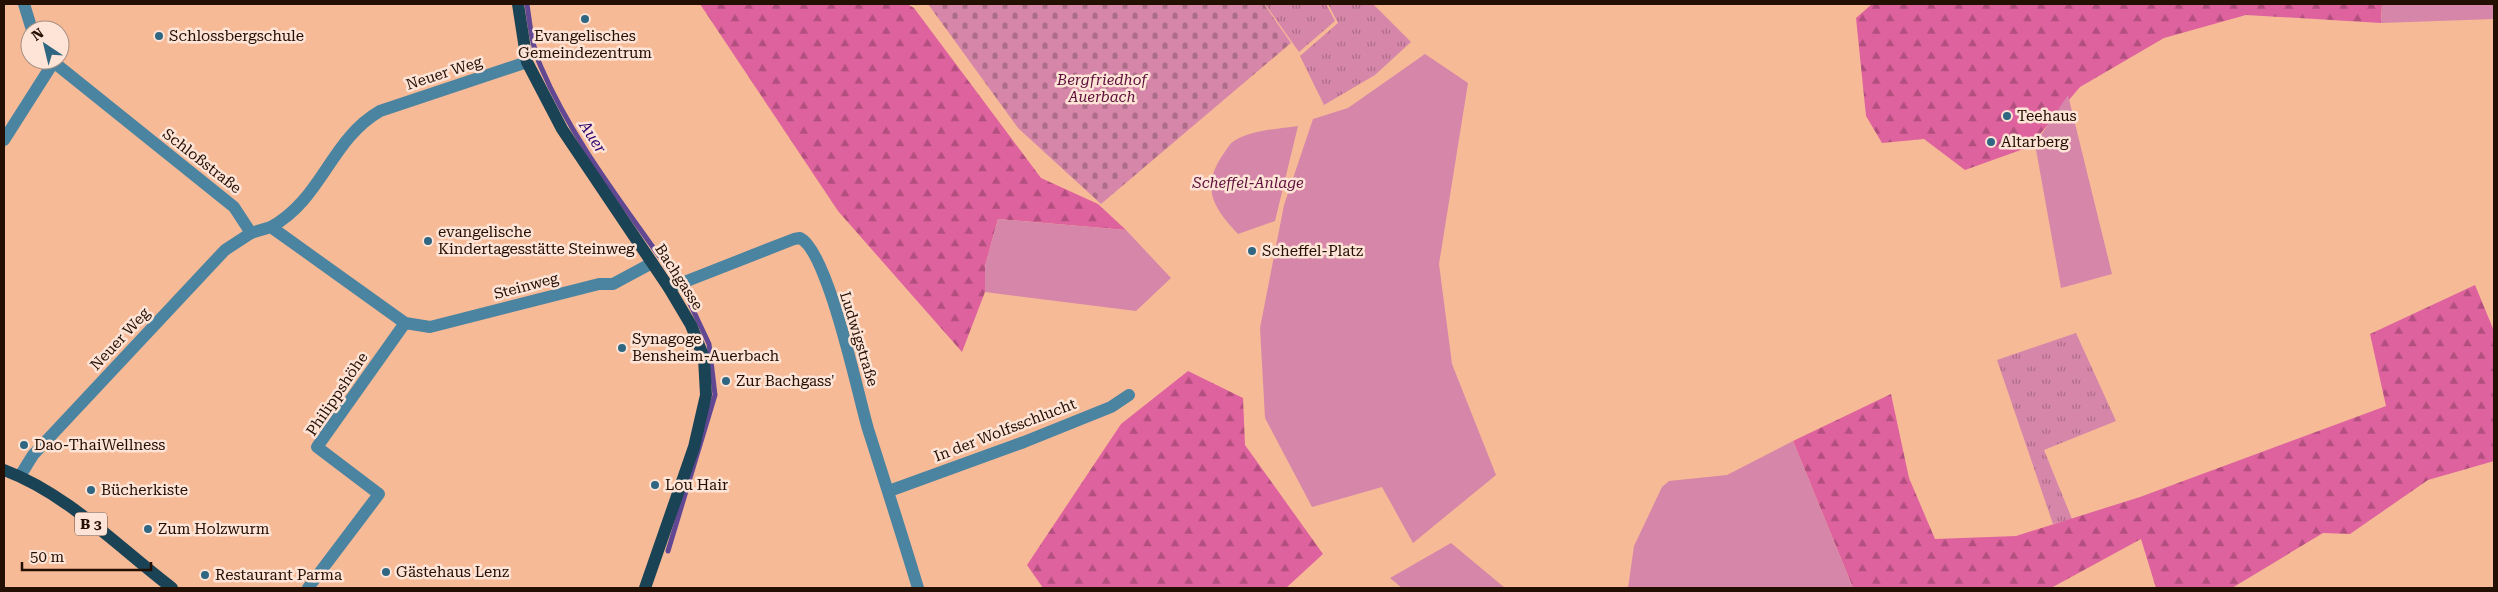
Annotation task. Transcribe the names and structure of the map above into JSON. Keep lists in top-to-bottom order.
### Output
{
  "streets": {
    "main road": ["Bachgasse", "B 3"],
    "street": [
      "Neuer Weg",
      "Schloßstraße",
      "Steinweg",
      "Ludwigstraße",
      "Philippshöhe",
      "In der Wolfsschlucht"
    ]
  },
  "crossings": [
    ["Neuer Weg", "Schloßstraße"],
    ["Neuer Weg", "Bachgasse"],
    ["Neuer Weg", "B 3"],
    ["Bachgasse", "Steinweg"],
    ["Bachgasse", "Ludwigstraße"],
    ["Steinweg", "Philippshöhe"],
    ["Ludwigstraße", "In der Wolfsschlucht"]
  ],
  "water": ["Auer"],
  "parks": ["Bergfriedhof Auerbach", "Scheffel-Anlage"],
  "places": [
    "Evangelisches Gemeindezentrum",
    "Schlossbergschule",
    "Teehaus",
    "Altarberg",
    "evangelische Kindertagesstätte Steinweg",
    "Scheffel-Platz",
    "Synagoge Bensheim-Auerbach",
    "Zur Bachgass'",
    "Dao-ThaiWellness",
    "Lou Hair",
    "Bücherkiste",
    "Zum Holzwurm",
    "Gästehaus Lenz",
    "Restaurant Parma"
  ],
  "scale_bar": "50 m",
  "north": "top left"
}
